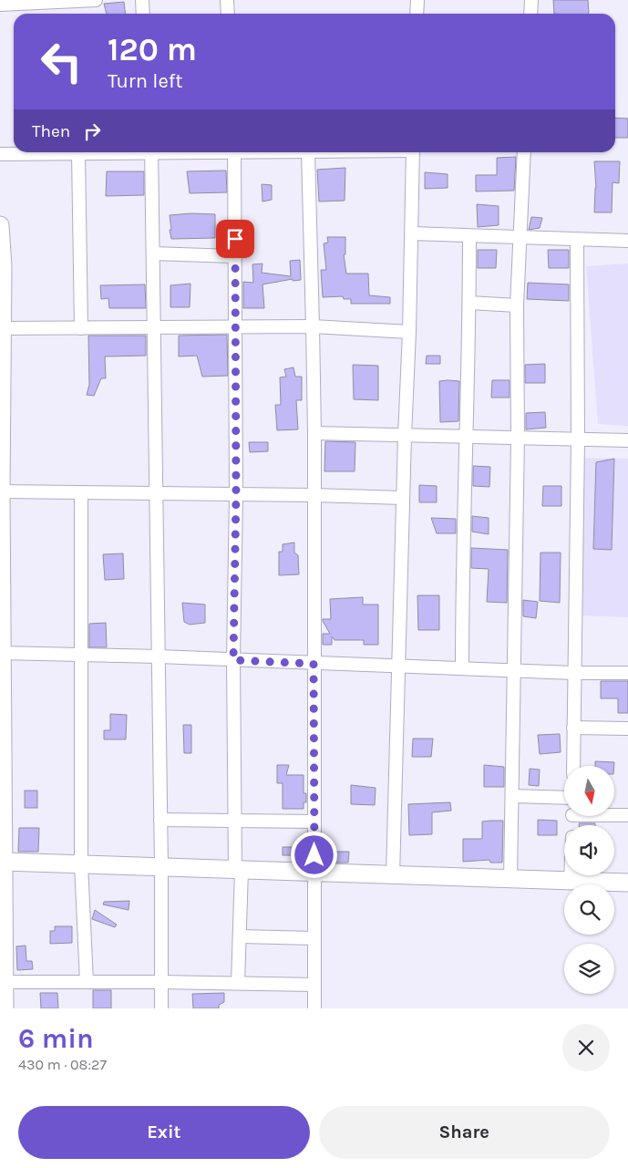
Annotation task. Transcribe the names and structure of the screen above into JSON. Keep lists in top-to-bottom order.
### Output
{
  "north": "bottom",
  "page": {
    "turn": ["120 m", "Turn left"],
    "then": "Then",
    "heading": ["6 min", "430 m · 08:27"],
    "buttons": ["Exit", "Share"]
  }
}
